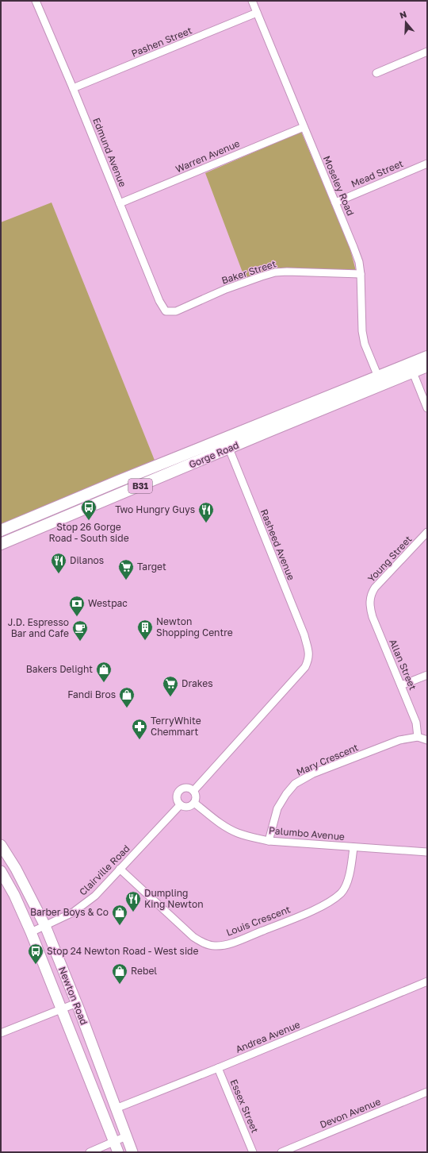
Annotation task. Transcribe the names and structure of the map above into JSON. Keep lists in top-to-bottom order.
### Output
{
  "streets": {
    "main road": ["Gorge Road", "B31", "Newton Road"],
    "street": [
      "Pashen Street",
      "Edmund Avenue",
      "Warren Avenue",
      "Mead Street",
      "Moseley Road",
      "Baker Street",
      "Rasheed Avenue",
      "Young Street",
      "Allan Street",
      "Mary Crescent",
      "Palumbo Avenue",
      "Clairville Road",
      "Louis Crescent",
      "Andrea Avenue",
      "Essex Street",
      "Devon Avenue"
    ]
  },
  "crossings": [
    ["Pashen Street", "Edmund Avenue"],
    ["Pashen Street", "Moseley Road"],
    ["Edmund Avenue", "Warren Avenue"],
    ["Edmund Avenue", "Baker Street"],
    ["Warren Avenue", "Moseley Road"],
    ["Mead Street", "Moseley Road"],
    ["Moseley Road", "Baker Street"],
    ["Moseley Road", "Gorge Road"],
    ["Gorge Road", "Rasheed Avenue"],
    ["Rasheed Avenue", "Palumbo Avenue"],
    ["Rasheed Avenue", "Clairville Road"],
    ["Young Street", "Allan Street"],
    ["Allan Street", "Mary Crescent"],
    ["Mary Crescent", "Palumbo Avenue"],
    ["Palumbo Avenue", "Clairville Road"],
    ["Palumbo Avenue", "Louis Crescent"],
    ["Clairville Road", "Louis Crescent"],
    ["Clairville Road", "Newton Road"],
    ["Newton Road", "Andrea Avenue"],
    ["Andrea Avenue", "Essex Street"]
  ],
  "places": {
    "bus stop": ["Stop 26 Gorge Road - South side", "Stop 24 Newton Road - West side"],
    "restaurant": ["Two Hungry Guys", "Dilanos", "Dumpling King Newton"],
    "supermarket": ["Target", "Drakes"],
    "bank": ["Westpac"],
    "building": ["Newton Shopping Centre"],
    "cafe": ["J.D. Espresso Bar and Cafe"],
    "shop": [
      "Bakers Delight",
      "Fandi Bros",
      "Barber Boys & Co",
      "Rebel"
    ],
    "pharmacy": ["TerryWhite Chemmart"]
  },
  "north": "top"
}
